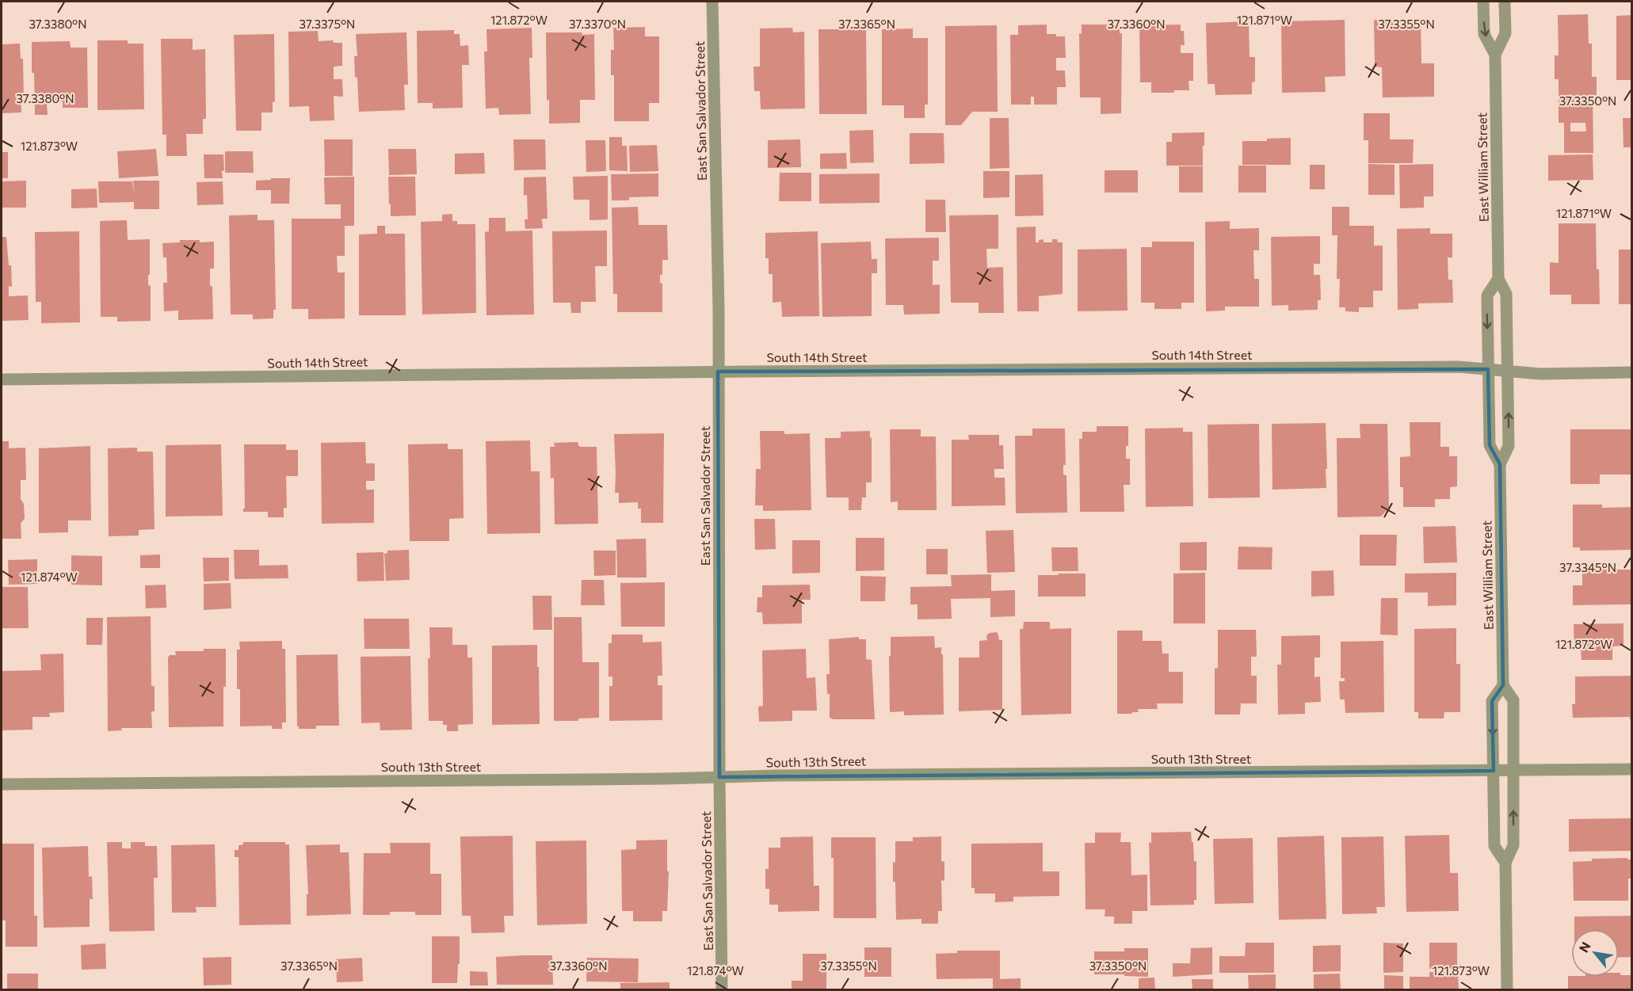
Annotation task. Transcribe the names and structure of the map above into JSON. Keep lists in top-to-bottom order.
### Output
{
  "streets": {
    "street": [
      "East San Salvador Street",
      "East William Street",
      "South 14th Street",
      "South 13th Street"
    ]
  },
  "crossings": [
    ["East San Salvador Street", "South 14th Street"],
    ["East San Salvador Street", "South 13th Street"],
    ["East William Street", "South 14th Street"],
    ["East William Street", "South 13th Street"]
  ],
  "north": "top left",
  "coordinates": [
    "121.872°W",
    "121.871°W",
    "37.3380°N",
    "37.3370°N",
    "37.3365°N",
    "37.3360°N",
    "37.3355°N",
    "37.3375°N",
    "37.3350°N",
    "121.873°W",
    "37.3345°N",
    "121.874°W"
  ]
}
